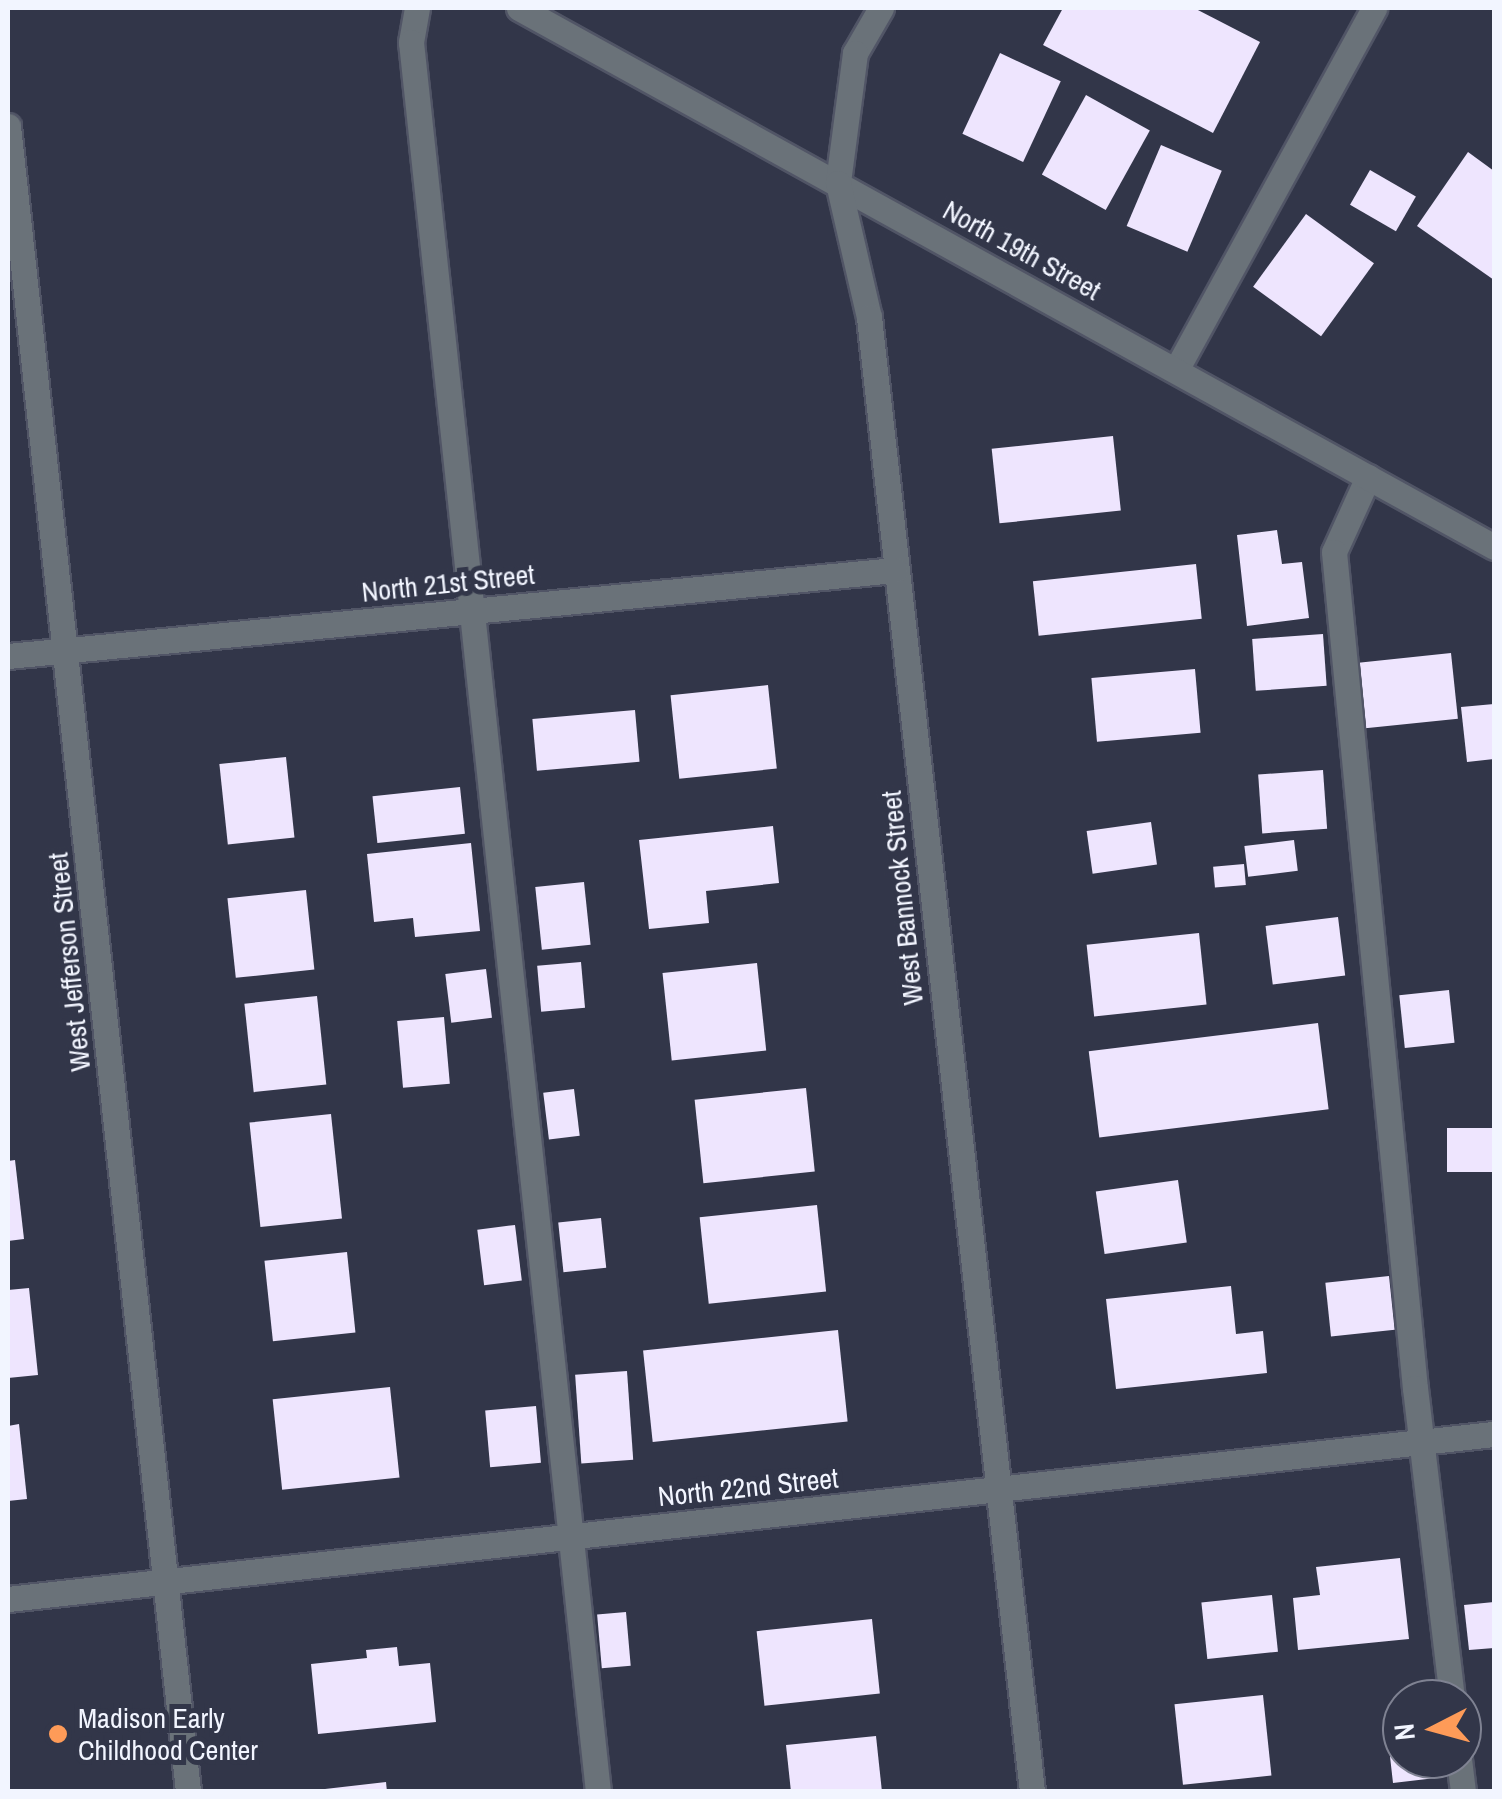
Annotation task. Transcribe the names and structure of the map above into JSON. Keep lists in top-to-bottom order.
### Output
{
  "streets": {
    "street": [
      "North 19th Street",
      "North 21st Street",
      "West Bannock Street",
      "West Jefferson Street",
      "North 22nd Street"
    ]
  },
  "crossings": [
    ["North 19th Street", "West Bannock Street"],
    ["North 21st Street", "West Bannock Street"],
    ["North 21st Street", "West Jefferson Street"],
    ["West Bannock Street", "North 22nd Street"],
    ["West Jefferson Street", "North 22nd Street"]
  ],
  "places": ["Madison Early Childhood Center"],
  "north": "left"
}
